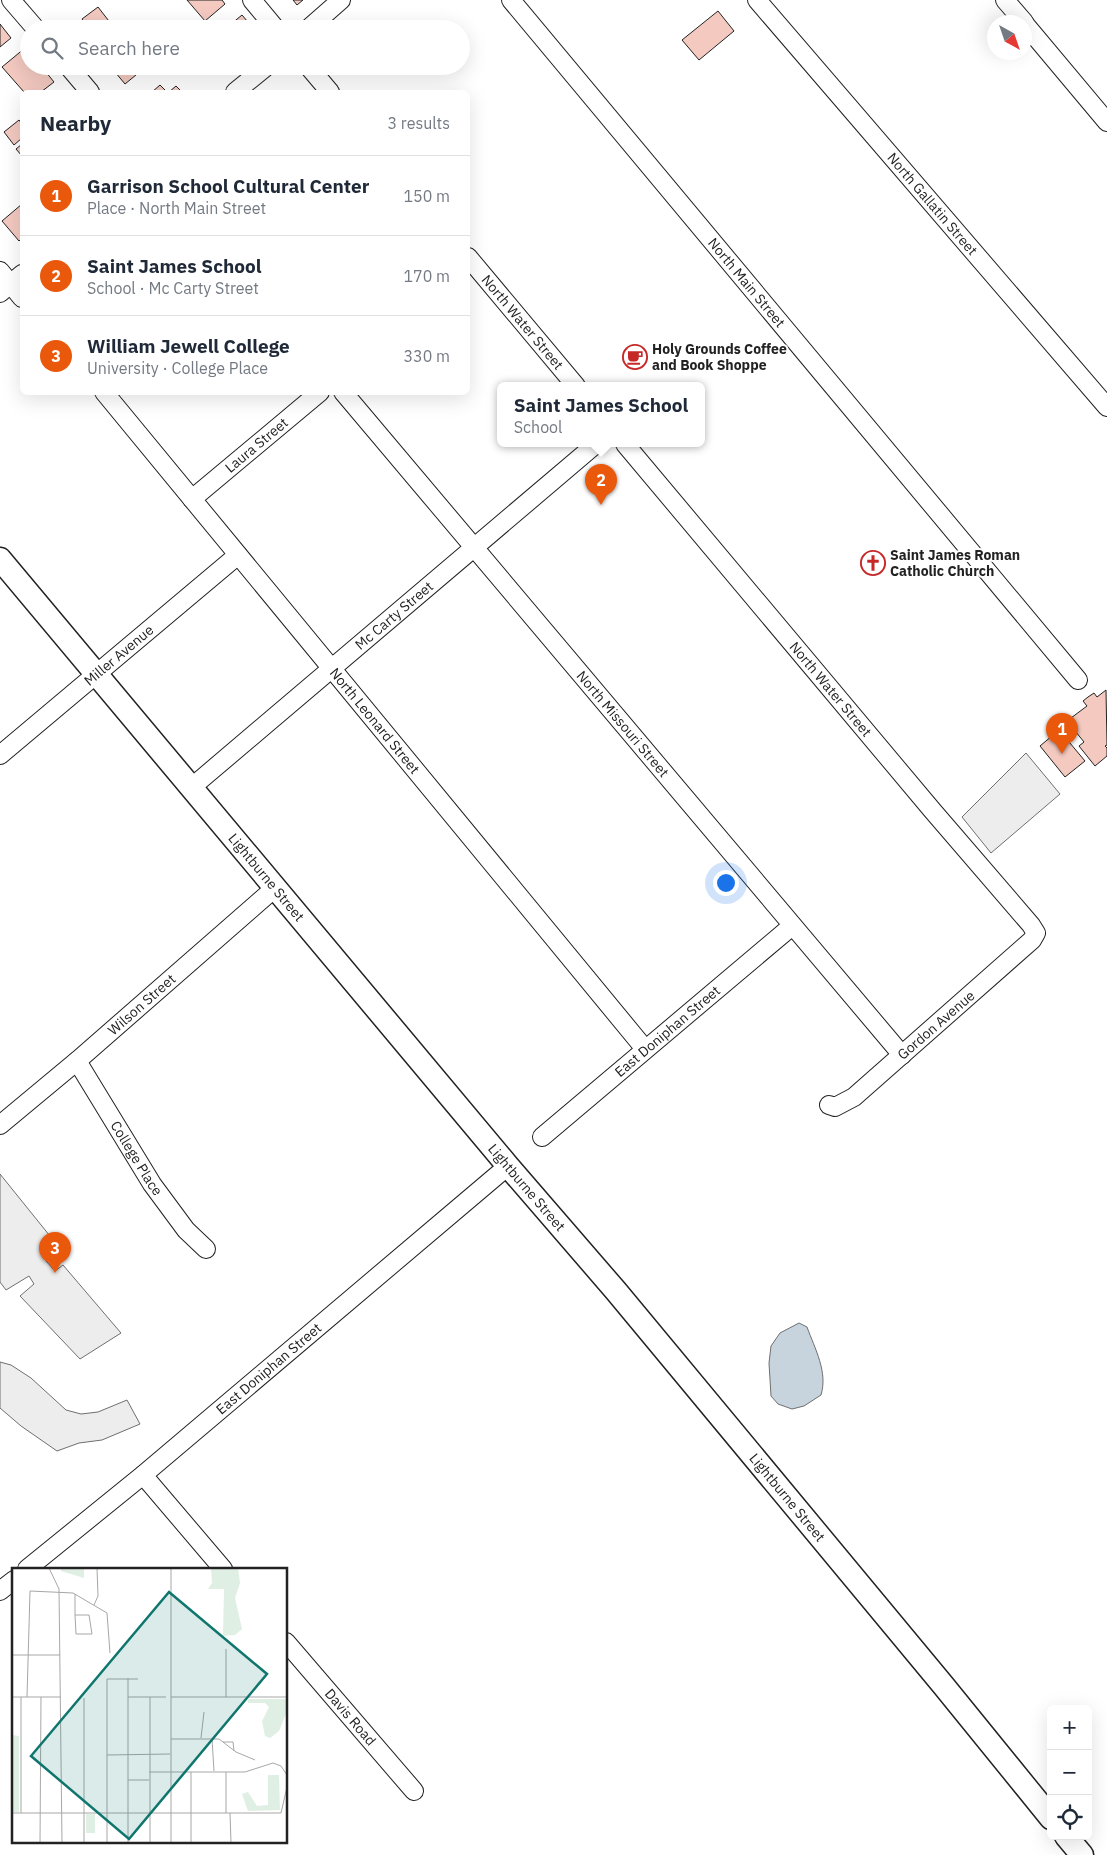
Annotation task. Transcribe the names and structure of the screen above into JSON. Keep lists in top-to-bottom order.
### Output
{
  "streets": {
    "main road": ["Lightburne Street"],
    "street": [
      "North Gallatin Street",
      "North Main Street",
      "North Water Street",
      "Laura Street",
      "Mc Carty Street",
      "Miller Avenue",
      "North Leonard Street",
      "North Missouri Street",
      "Wilson Street",
      "Gordon Avenue",
      "East Doniphan Street",
      "College Place",
      "Davis Road"
    ]
  },
  "crossings": [
    ["North Water Street", "Gordon Avenue"],
    ["Laura Street", "North Leonard Street"],
    ["Mc Carty Street", "North Leonard Street"],
    ["Mc Carty Street", "North Missouri Street"],
    ["Mc Carty Street", "Lightburne Street"],
    ["Miller Avenue", "North Leonard Street"],
    ["Miller Avenue", "Lightburne Street"],
    ["North Leonard Street", "East Doniphan Street"],
    ["North Missouri Street", "Gordon Avenue"],
    ["North Missouri Street", "East Doniphan Street"],
    ["Lightburne Street", "Wilson Street"],
    ["Lightburne Street", "East Doniphan Street"],
    ["Wilson Street", "College Place"]
  ],
  "places": {
    "cafe": ["Holy Grounds Coffee and Book Shoppe"],
    "church": ["Saint James Roman Catholic Church"]
  },
  "north": "bottom right",
  "page": {
    "search": "Search here",
    "heading": ["Nearby", "3 results"],
    "list": [
      {
        "mark": "1",
        "name": "Garrison School Cultural Center",
        "note": "Place · North Main Street",
        "value": "150 m"
      },
      {
        "mark": "2",
        "name": "Saint James School",
        "note": "School · Mc Carty Street",
        "value": "170 m"
      },
      {
        "mark": "3",
        "name": "William Jewell College",
        "note": "University · College Place",
        "value": "330 m"
      }
    ],
    "popup": ["Saint James School", "School"],
    "pins": ["2", "1", "3"],
    "map_buttons": ["+", "−"]
  }
}
